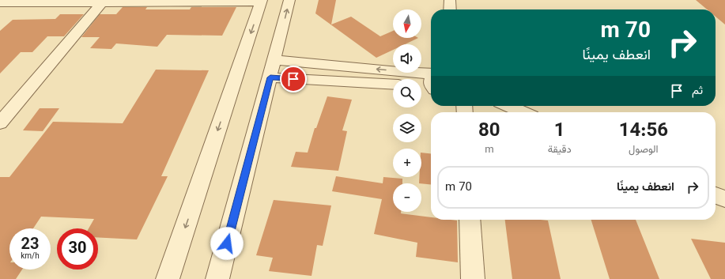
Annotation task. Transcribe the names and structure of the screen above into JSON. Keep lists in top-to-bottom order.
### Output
{
  "north": "bottom",
  "page": {
    "map_buttons": ["+", "−"],
    "turn": ["70 m", "انعطف يمينًا"],
    "then": "ثم",
    "eta": [
      "14:56",
      "الوصول",
      "1",
      "دقيقة",
      "80",
      "m"
    ],
    "list": [
      {
        "name": "انعطف يمينًا",
        "value": "70 m"
      }
    ],
    "speed": "23 km/h",
    "limit": "30"
  }
}
